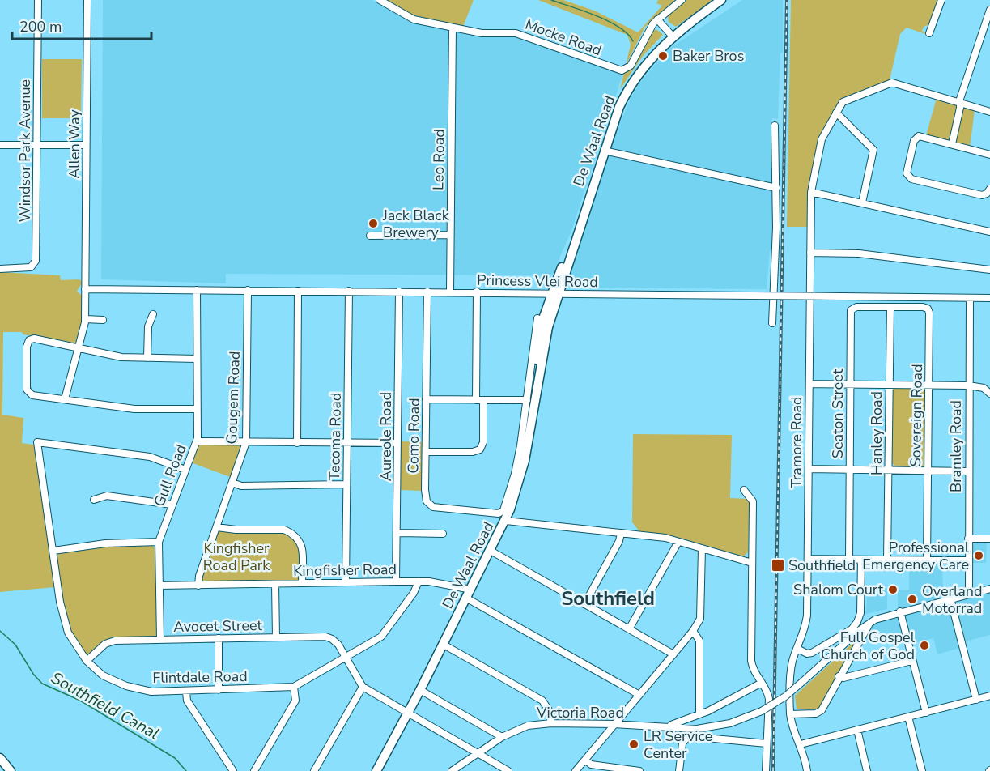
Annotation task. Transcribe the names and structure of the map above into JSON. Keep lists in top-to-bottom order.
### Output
{
  "streets": {
    "main road": ["De Waal Road"],
    "street": [
      "Mocke Road",
      "Allen Way",
      "Windsor Park Avenue",
      "Leo Road",
      "Princess Vlei Road",
      "Gougem Road",
      "Seaton Street",
      "Sovereign Road",
      "Hanley Road",
      "Como Road",
      "Tecoma Road",
      "Aureole Road",
      "Tramore Road",
      "Bramley Road",
      "Gull Road",
      "Kingfisher Road",
      "Avocet Street",
      "Flintdale Road",
      "Victoria Road"
    ]
  },
  "crossings": [
    ["Mocke Road", "Leo Road"],
    ["De Waal Road", "Princess Vlei Road"],
    ["De Waal Road", "Como Road"],
    ["De Waal Road", "Kingfisher Road"],
    ["Allen Way", "Princess Vlei Road"],
    ["Leo Road", "Princess Vlei Road"],
    ["Princess Vlei Road", "Gougem Road"],
    ["Princess Vlei Road", "Como Road"],
    ["Princess Vlei Road", "Tecoma Road"],
    ["Princess Vlei Road", "Aureole Road"],
    ["Princess Vlei Road", "Bramley Road"],
    ["Princess Vlei Road", "Gull Road"],
    ["Gougem Road", "Kingfisher Road"],
    ["Seaton Street", "Sovereign Road"],
    ["Seaton Street", "Hanley Road"],
    ["Sovereign Road", "Hanley Road"],
    ["Tecoma Road", "Kingfisher Road"],
    ["Aureole Road", "Kingfisher Road"],
    ["Bramley Road", "Victoria Road"],
    ["Gull Road", "Kingfisher Road"],
    ["Gull Road", "Avocet Street"],
    ["Gull Road", "Flintdale Road"],
    ["Kingfisher Road", "Flintdale Road"],
    ["Avocet Street", "Flintdale Road"]
  ],
  "districts": ["Southfield"],
  "water": ["Southfield Canal"],
  "parks": ["Kingfisher Road Park"],
  "places": {
    "other": [
      "Baker Bros",
      "Jack Black Brewery",
      "Professional Emergency Care",
      "Shalom Court",
      "Overland Motorrad",
      "Full Gospel Church of God",
      "LR Service Center"
    ],
    "transit": ["Southfield"]
  },
  "scale_bar": "200 m"
}
